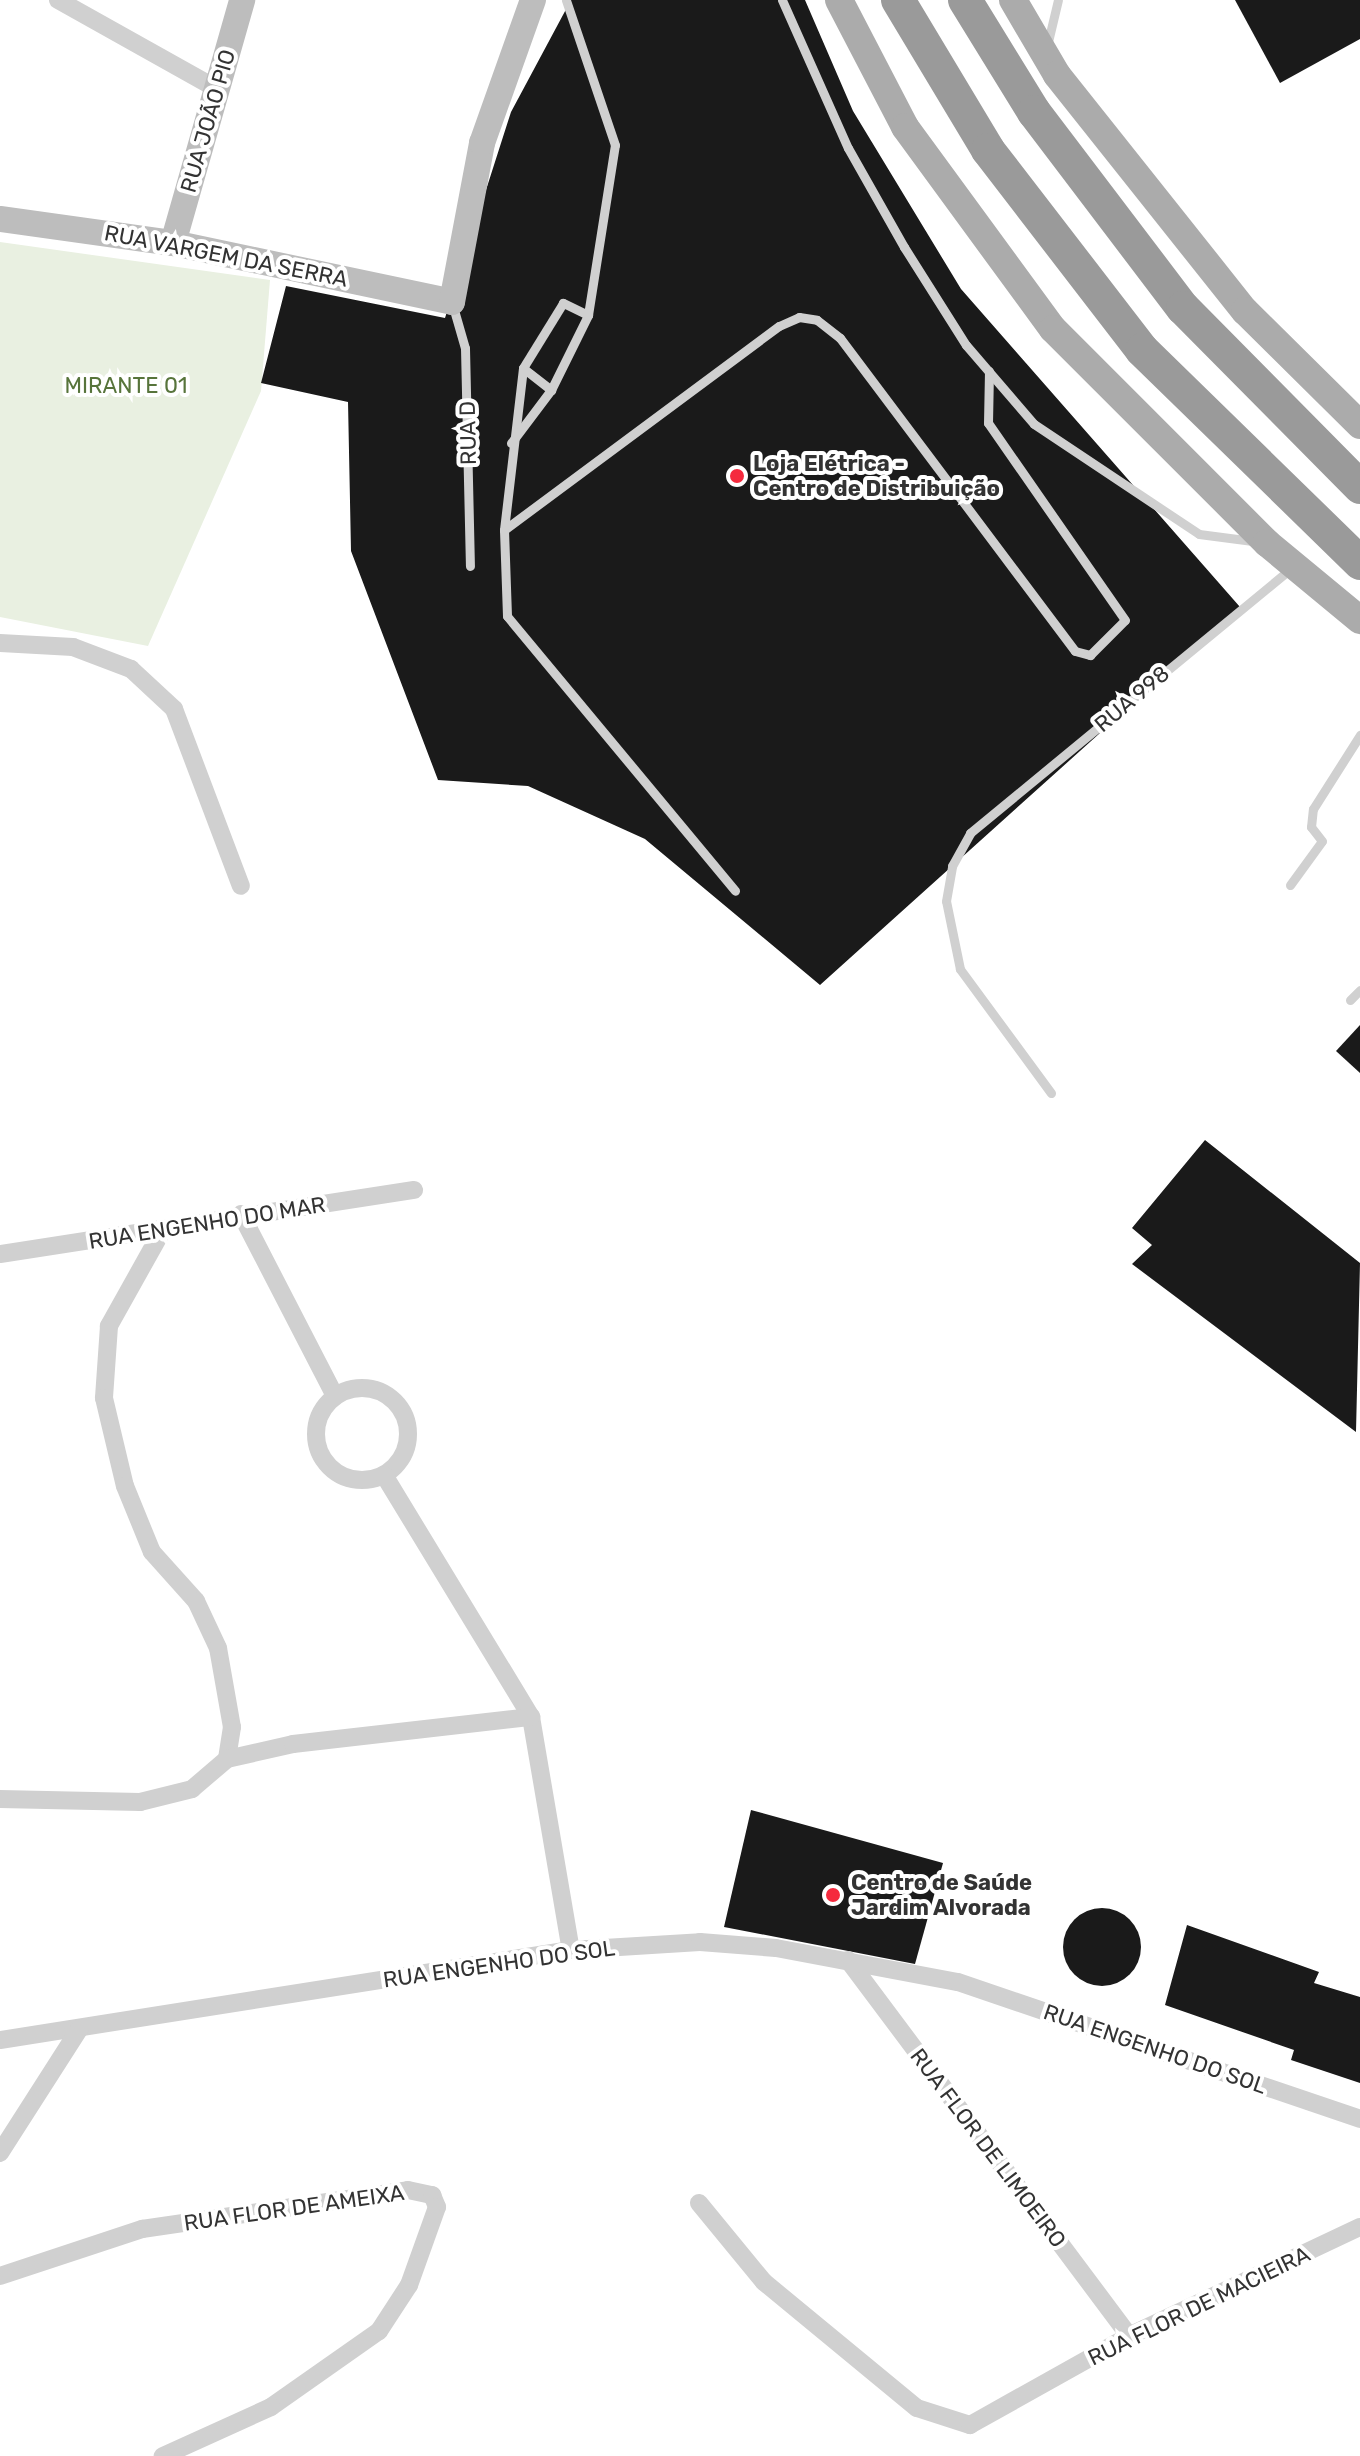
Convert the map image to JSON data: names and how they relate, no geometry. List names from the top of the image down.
{
  "streets": {
    "street": [
      "RUA JOÃO PIO",
      "RUA VARGEM DA SERRA",
      "RUA ENGENHO DO MAR",
      "RUA ENGENHO DO SOL",
      "RUA FLOR DE LIMOEIRO",
      "RUA FLOR DE AMEIXA",
      "RUA FLOR DE MACIEIRA"
    ],
    "lane": ["RUA D", "RUA 998"]
  },
  "crossings": [
    ["RUA JOÃO PIO", "RUA VARGEM DA SERRA"],
    ["RUA VARGEM DA SERRA", "RUA D"],
    ["RUA ENGENHO DO SOL", "RUA FLOR DE LIMOEIRO"],
    ["RUA FLOR DE LIMOEIRO", "RUA FLOR DE MACIEIRA"]
  ],
  "parks": ["MIRANTE 01"],
  "places": ["Loja Elétrica - Centro de Distribuição", "Centro de Saúde Jardim Alvorada"]
}
